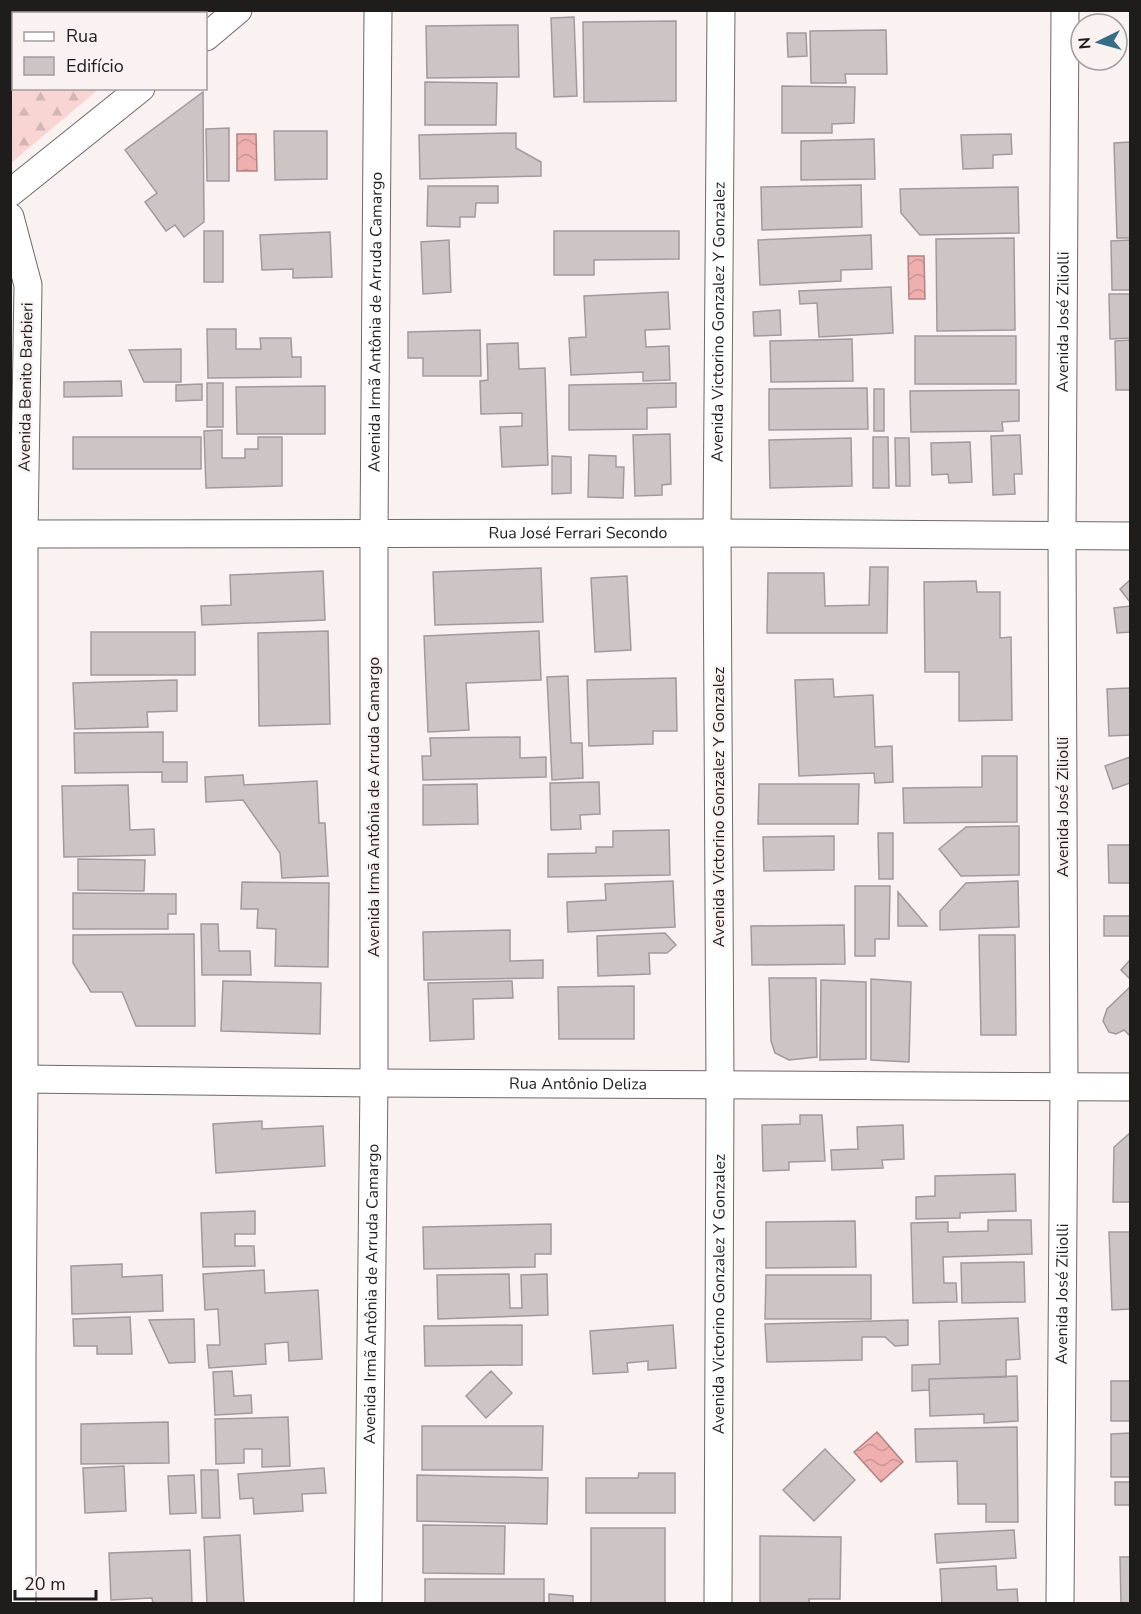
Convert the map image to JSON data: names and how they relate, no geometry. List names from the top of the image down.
{
  "streets": {
    "street": [
      "Avenida Irmã Antônia de Arruda Camargo",
      "Avenida Victorino Gonzalez Y Gonzalez",
      "Avenida José Ziliolli",
      "Avenida Benito Barbieri",
      "Rua José Ferrari Secondo",
      "Rua Antônio Deliza"
    ]
  },
  "crossings": [
    ["Avenida Irmã Antônia de Arruda Camargo", "Rua José Ferrari Secondo"],
    ["Avenida Irmã Antônia de Arruda Camargo", "Rua Antônio Deliza"],
    ["Avenida Victorino Gonzalez Y Gonzalez", "Rua José Ferrari Secondo"],
    ["Avenida Victorino Gonzalez Y Gonzalez", "Rua Antônio Deliza"],
    ["Avenida José Ziliolli", "Rua José Ferrari Secondo"],
    ["Avenida José Ziliolli", "Rua Antônio Deliza"],
    ["Avenida Benito Barbieri", "Rua José Ferrari Secondo"],
    ["Avenida Benito Barbieri", "Rua Antônio Deliza"]
  ],
  "legend": ["Rua", "Edifício"],
  "scale_bar": "20 m",
  "north": "left"
}
